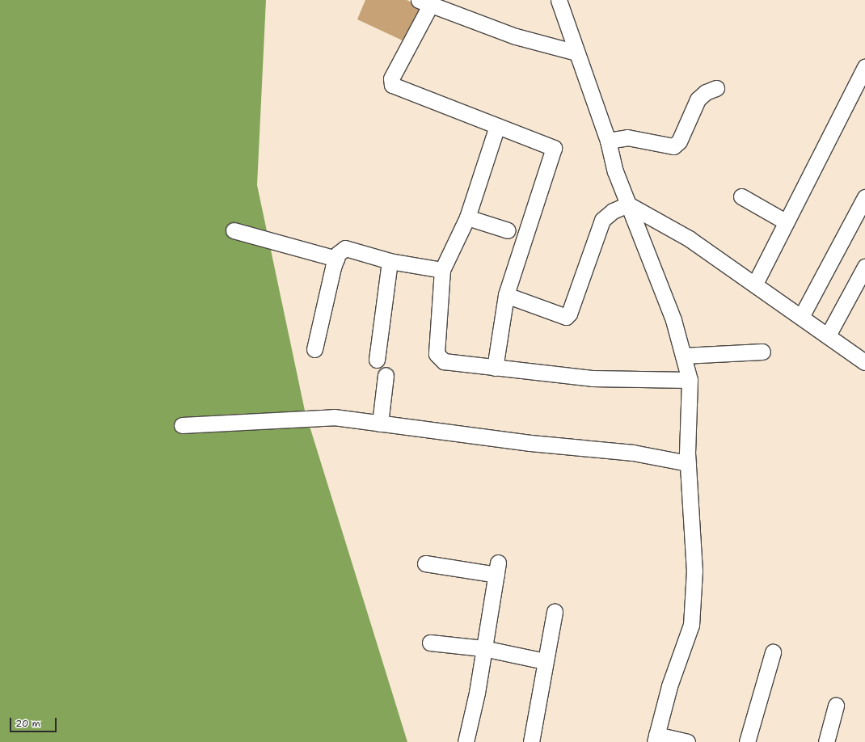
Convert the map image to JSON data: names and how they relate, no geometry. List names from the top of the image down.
{
  "scale_bar": "20 m"
}
